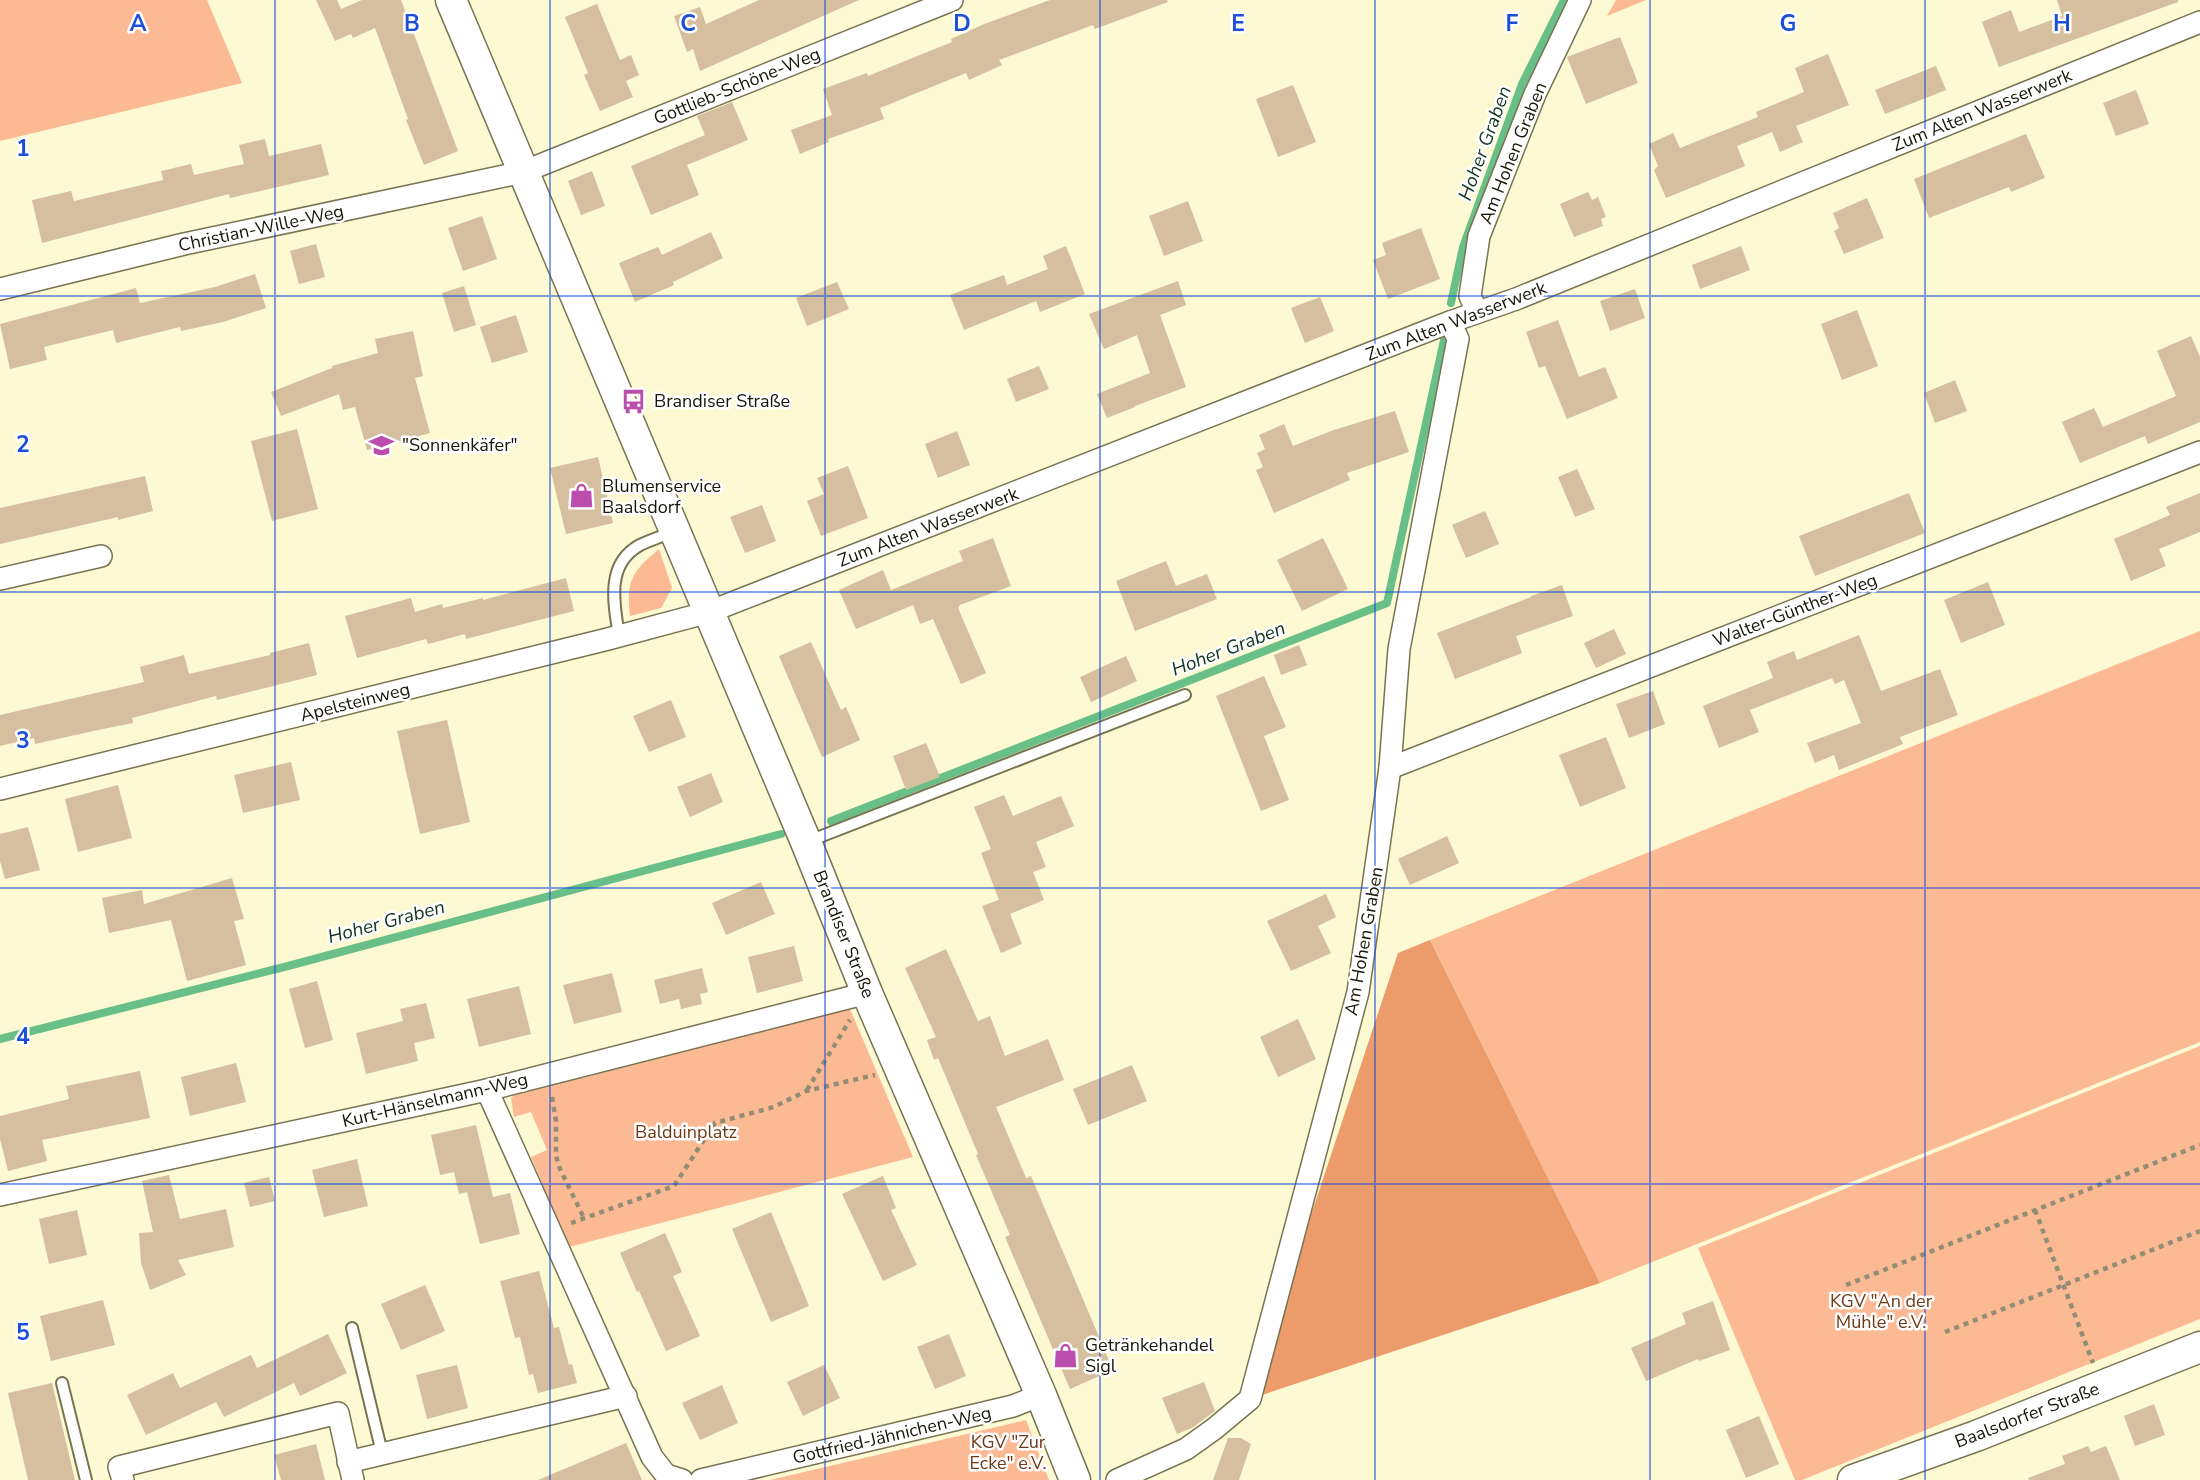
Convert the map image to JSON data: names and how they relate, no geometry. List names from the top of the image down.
{
  "streets": {
    "street": [
      "Gottlieb-Schöne-Weg",
      "Zum Alten Wasserwerk",
      "Am Hohen Graben",
      "Christian-Wille-Weg",
      "Walter-Günther-Weg",
      "Apelsteinweg",
      "Brandiser Straße",
      "Kurt-Hänselmann-Weg",
      "Baalsdorfer Straße",
      "Gottfried-Jähnichen-Weg"
    ]
  },
  "crossings": [
    ["Gottlieb-Schöne-Weg", "Christian-Wille-Weg"],
    ["Gottlieb-Schöne-Weg", "Brandiser Straße"],
    ["Zum Alten Wasserwerk", "Am Hohen Graben"],
    ["Zum Alten Wasserwerk", "Apelsteinweg"],
    ["Zum Alten Wasserwerk", "Brandiser Straße"],
    ["Am Hohen Graben", "Walter-Günther-Weg"],
    ["Christian-Wille-Weg", "Brandiser Straße"],
    ["Apelsteinweg", "Brandiser Straße"],
    ["Brandiser Straße", "Kurt-Hänselmann-Weg"],
    ["Brandiser Straße", "Gottfried-Jähnichen-Weg"]
  ],
  "water": ["Hoher Graben"],
  "parks": ["Balduinplatz", "KGV \"An der Mühle\" e.V.", "KGV \"Zur Ecke\" e.V."],
  "places": {
    "bus stop": ["Brandiser Straße"],
    "school or university": ["\"Sonnenkäfer\""],
    "shop": ["Blumenservice Baalsdorf", "Getränkehandel Sigl"]
  },
  "grid": {
    "columns": [
      "A",
      "B",
      "C",
      "D",
      "E",
      "F",
      "G",
      "H"
    ],
    "rows": [
      "1",
      "2",
      "3",
      "4",
      "5"
    ]
  }
}
